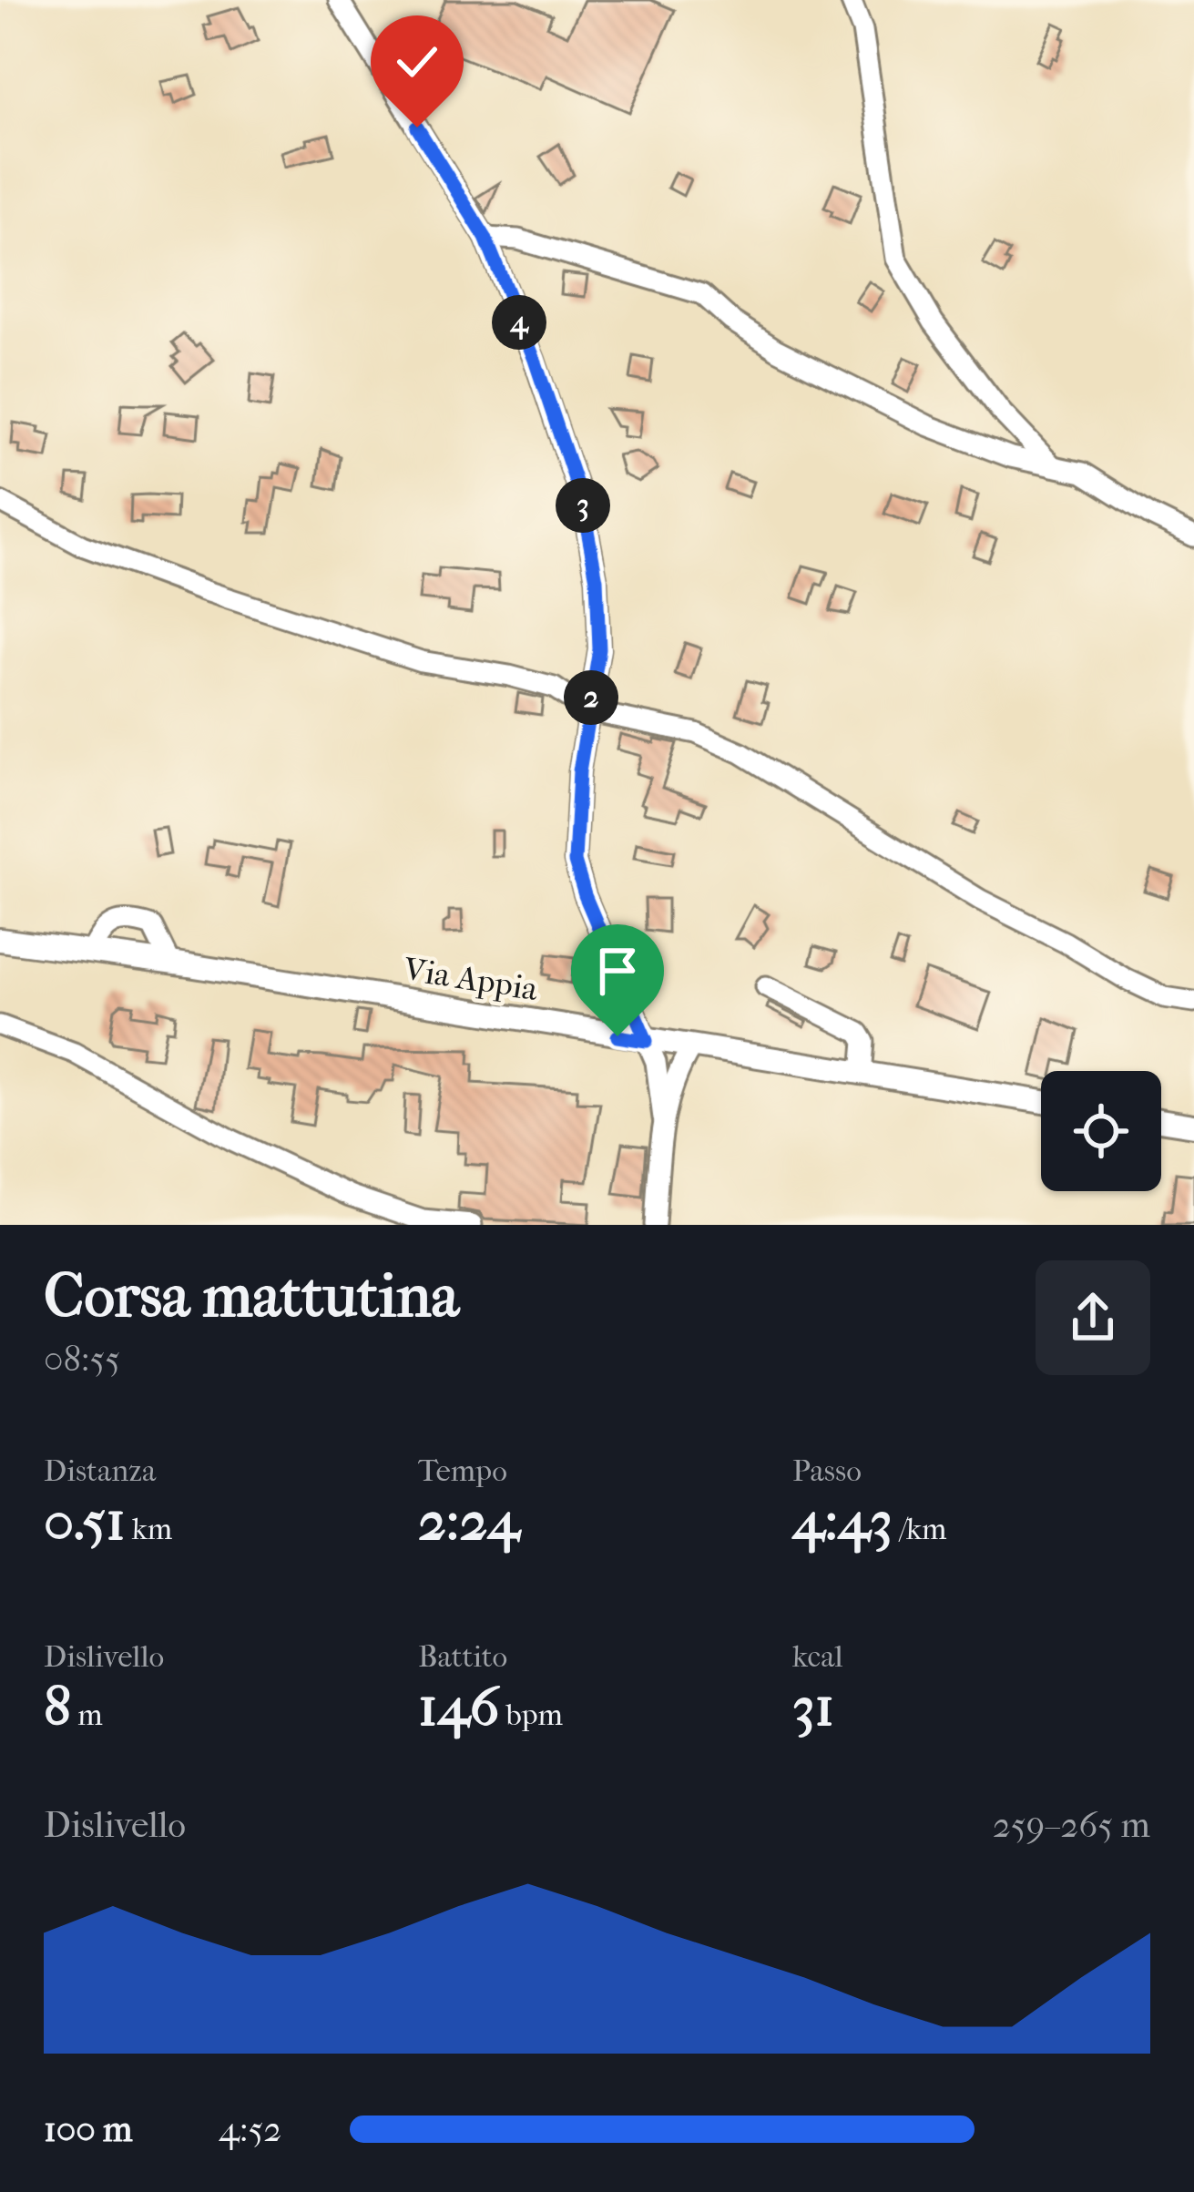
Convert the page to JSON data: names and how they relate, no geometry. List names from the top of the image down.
{
  "streets": {
    "main road": ["Via Appia"]
  },
  "page": {
    "pins": ["4", "3", "2"],
    "heading": ["Corsa mattutina", "08:55"],
    "stats": [
      ["Distanza", "0.51 km"],
      ["Tempo", "2:24"],
      ["Passo", "4:43 /km"],
      ["Dislivello", "8 m"],
      ["Battito", "146 bpm"],
      ["kcal", "31"]
    ],
    "chart": ["Dislivello", "259–265 m"],
    "list": [
      {
        "name": "100 m",
        "note": "4:52"
      }
    ]
  }
}
